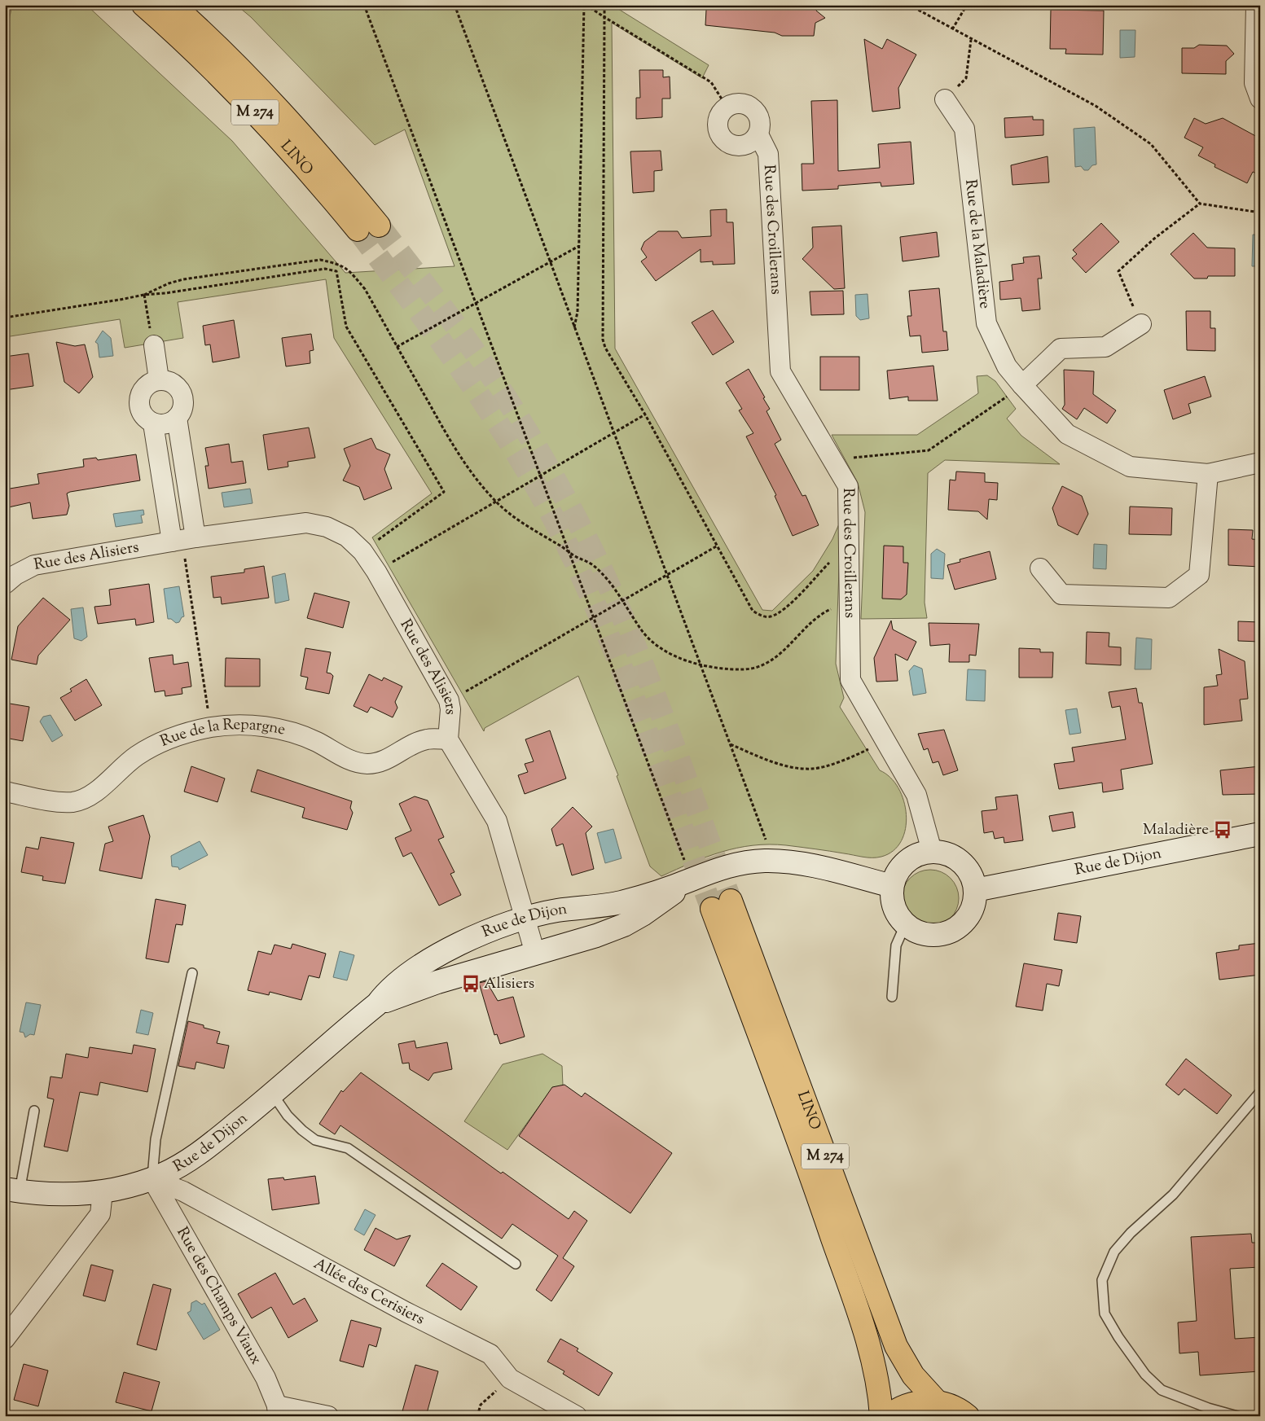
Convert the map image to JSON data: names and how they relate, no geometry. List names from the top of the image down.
{
  "streets": {
    "highway": ["M 274", "LINO"],
    "street": [
      "Rue des Croillerans",
      "Rue de la Maladière",
      "Rue des Alisiers",
      "Rue de la Repargne",
      "Rue de Dijon",
      "Allée des Cerisiers",
      "Rue des Champs Viaux"
    ]
  },
  "crossings": [
    ["Rue des Croillerans", "Rue de Dijon"],
    ["Rue des Alisiers", "Rue de la Repargne"],
    ["Rue des Alisiers", "Rue de Dijon"],
    ["Rue de Dijon", "Allée des Cerisiers"],
    ["Rue de Dijon", "Rue des Champs Viaux"],
    ["Allée des Cerisiers", "Rue des Champs Viaux"]
  ],
  "places": {
    "bus stop": ["Maladière", "Alisiers"]
  }
}
